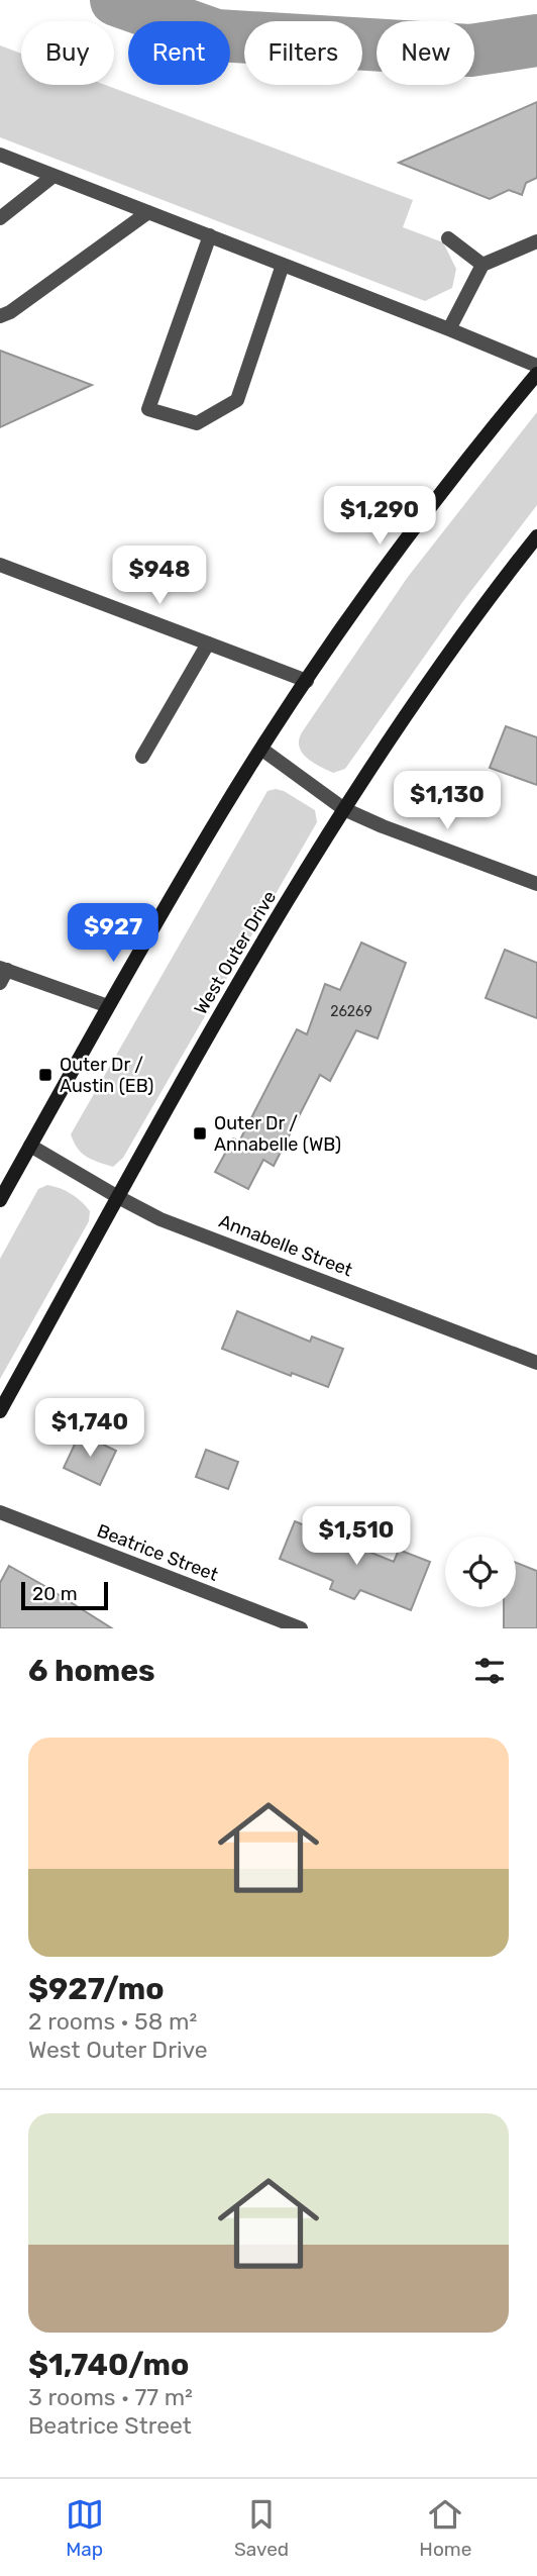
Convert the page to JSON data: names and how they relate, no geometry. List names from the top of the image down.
{
  "streets": {
    "main road": ["West Outer Drive"],
    "street": ["Annabelle Street", "Beatrice Street"]
  },
  "crossings": [
    ["West Outer Drive", "Annabelle Street"]
  ],
  "places": {
    "transit": ["Outer Dr / Austin (EB)", "Outer Dr / Annabelle (WB)"]
  },
  "house_numbers": ["26269"],
  "scale_bar": "20 m",
  "page": {
    "chip": [
      "Buy",
      "Rent",
      "Filters",
      "New"
    ],
    "price": [
      "$1,290",
      "$948",
      "$1,130",
      "$927",
      "$1,740",
      "$1,510"
    ],
    "scale": "20 m",
    "heading": "6 homes",
    "list": [
      {
        "name": "$927/mo",
        "note": "2 rooms · 58 m² · West Outer Drive"
      },
      {
        "name": "$1,740/mo",
        "note": "3 rooms · 77 m² · Beatrice Street"
      }
    ],
    "tabs": ["Map", "Saved", "Home"]
  }
}
